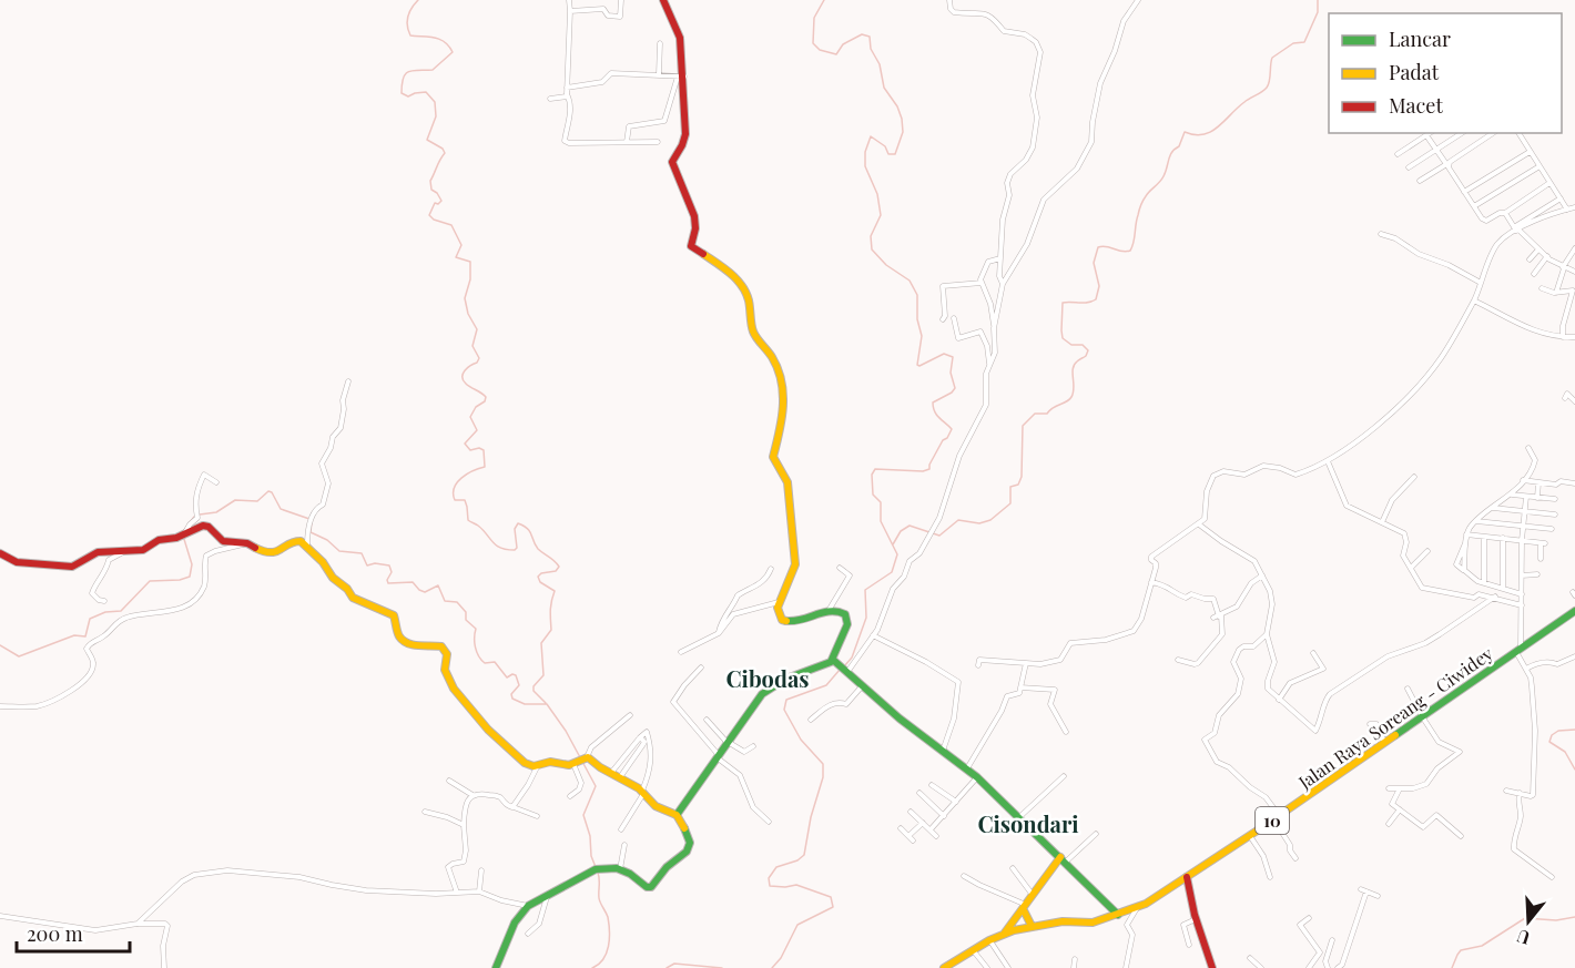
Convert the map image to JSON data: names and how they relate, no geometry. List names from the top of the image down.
{
  "streets": {
    "main road": ["Jalan Raya Soreang - Ciwidey", "10"]
  },
  "districts": ["Cibodas", "Cisondari"],
  "legend": ["Lancar", "Padat", "Macet"],
  "scale_bar": "200 m",
  "north": "bottom"
}
